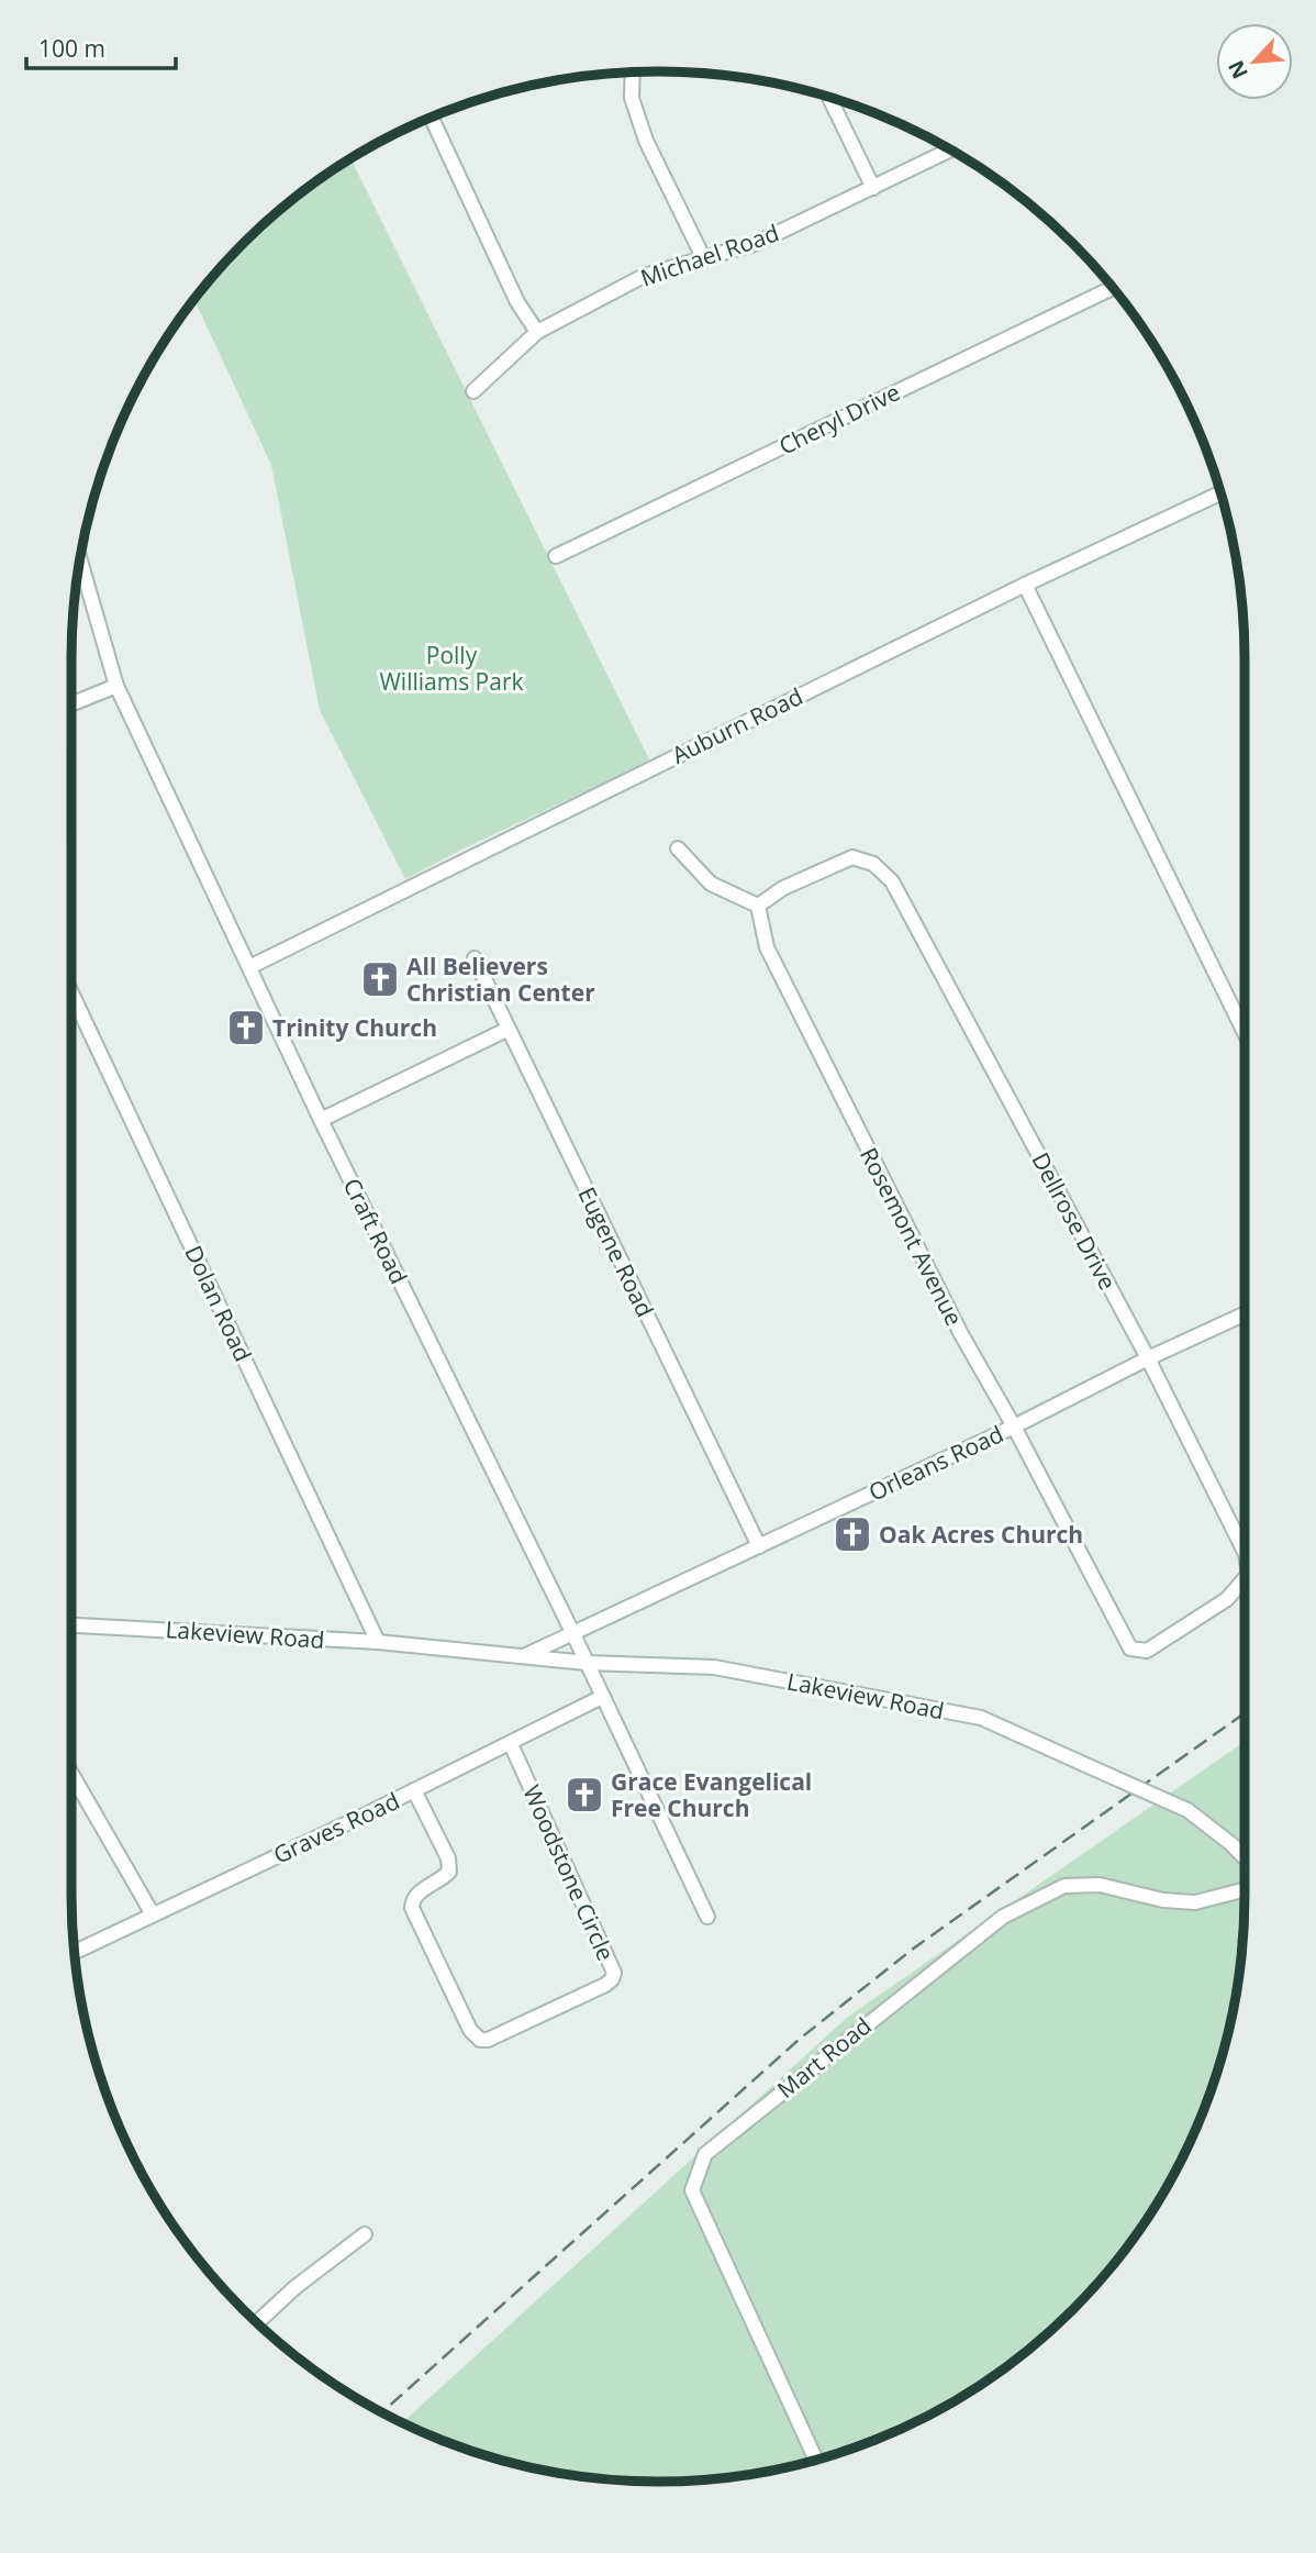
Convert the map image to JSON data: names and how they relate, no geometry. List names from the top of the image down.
{
  "streets": {
    "street": [
      "Michael Road",
      "Cheryl Drive",
      "Auburn Road",
      "Dellrose Drive",
      "Craft Road",
      "Rosemont Avenue",
      "Eugene Road",
      "Dolan Road",
      "Orleans Road",
      "Lakeview Road",
      "Graves Road",
      "Woodstone Circle",
      "Mart Road"
    ]
  },
  "crossings": [
    ["Auburn Road", "Craft Road"],
    ["Dellrose Drive", "Rosemont Avenue"],
    ["Dellrose Drive", "Orleans Road"],
    ["Craft Road", "Orleans Road"],
    ["Craft Road", "Lakeview Road"],
    ["Craft Road", "Graves Road"],
    ["Rosemont Avenue", "Orleans Road"],
    ["Eugene Road", "Orleans Road"],
    ["Dolan Road", "Lakeview Road"],
    ["Graves Road", "Woodstone Circle"]
  ],
  "parks": ["Polly Williams Park"],
  "places": {
    "church": [
      "All Believers Christian Center",
      "Trinity Church",
      "Oak Acres Church",
      "Grace Evangelical Free Church"
    ]
  },
  "scale_bar": "100 m",
  "north": "bottom left"
}
